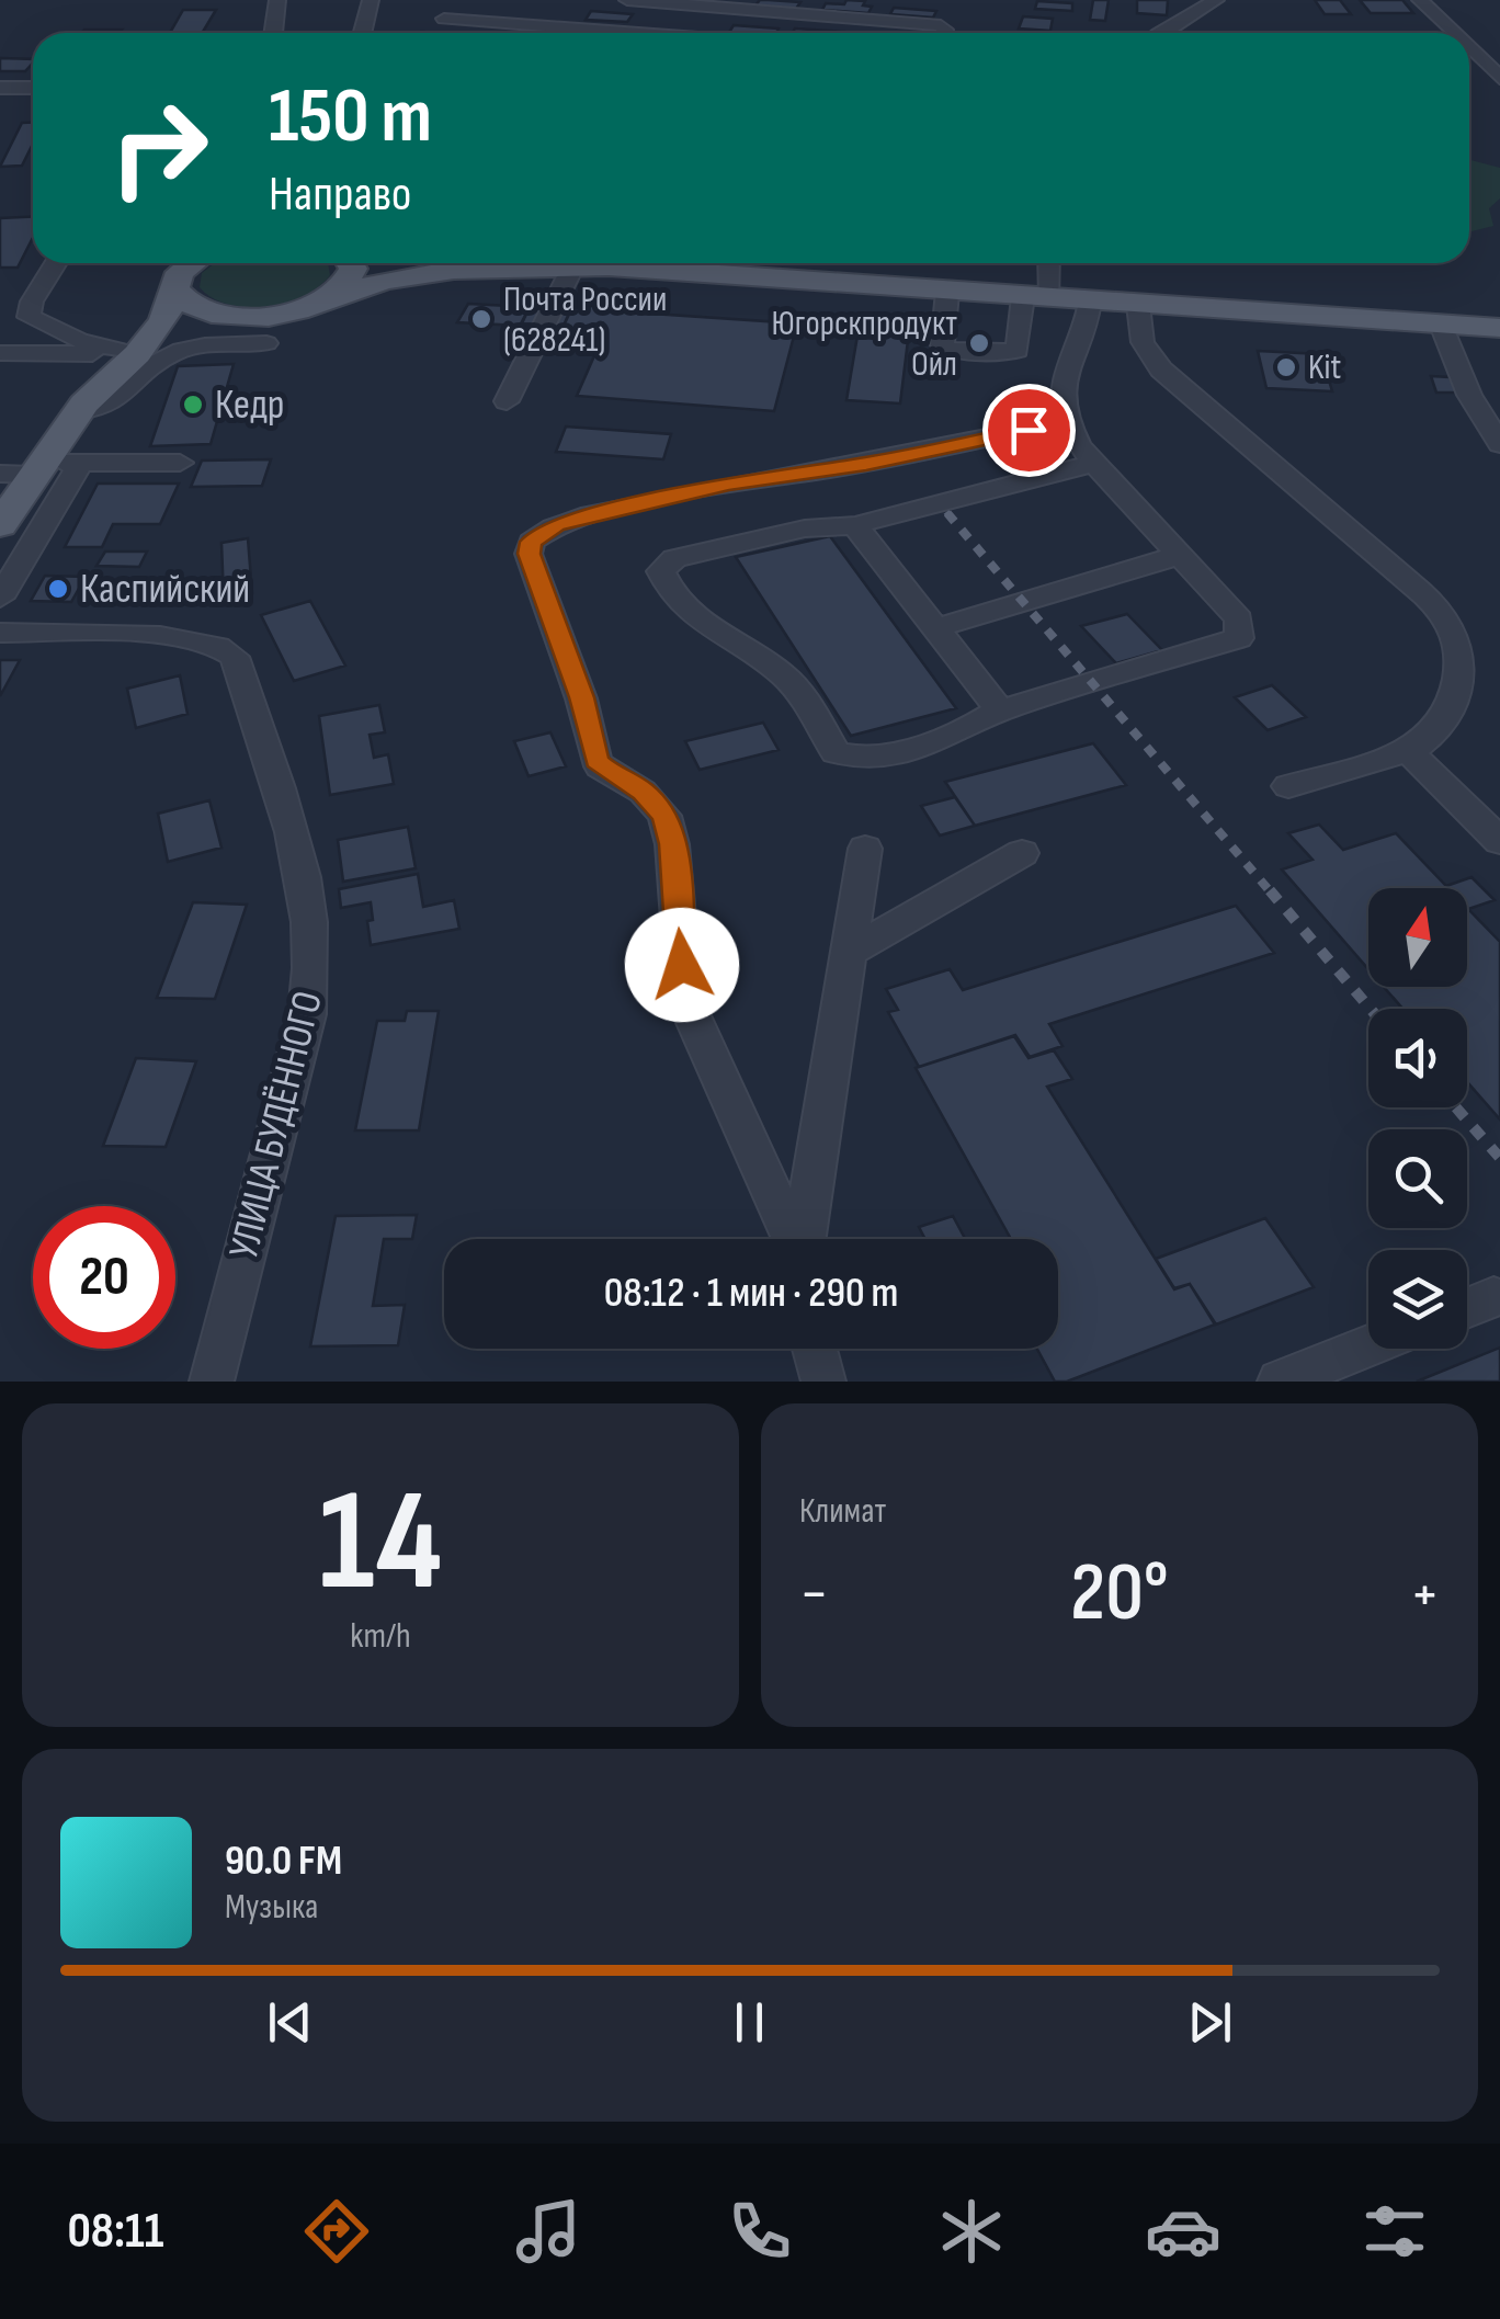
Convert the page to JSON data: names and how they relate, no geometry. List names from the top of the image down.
{
  "streets": {
    "street": ["УЛИЦА БУДЁННОГО"]
  },
  "places": [
    "Почта России (628241)",
    "Югорскпродукт Ойл",
    "Kit",
    "Кедр",
    "Каспийский"
  ],
  "north": "top",
  "page": {
    "turn": ["150 m", "Направо"],
    "limit": "20",
    "trip": "08:12 · 1 мин · 290 m",
    "tile": [
      ["14", "km/h"],
      "Климат"
    ],
    "heat": ["−", "20°", "+"],
    "song": ["90.0 FM", "Музыка"],
    "tabs": "08:11"
  }
}
